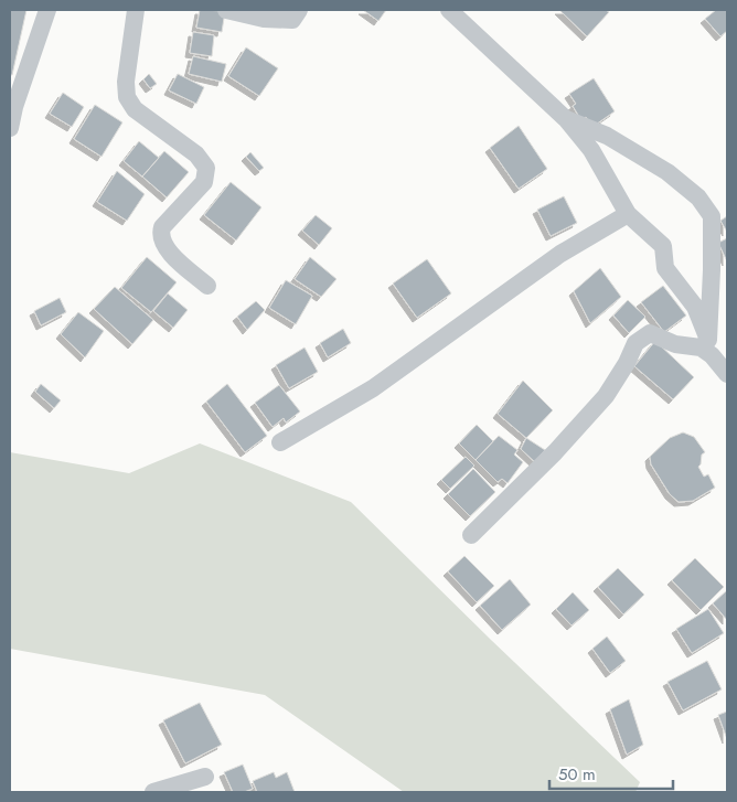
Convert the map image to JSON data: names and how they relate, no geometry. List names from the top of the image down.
{
  "scale_bar": "50 m"
}
